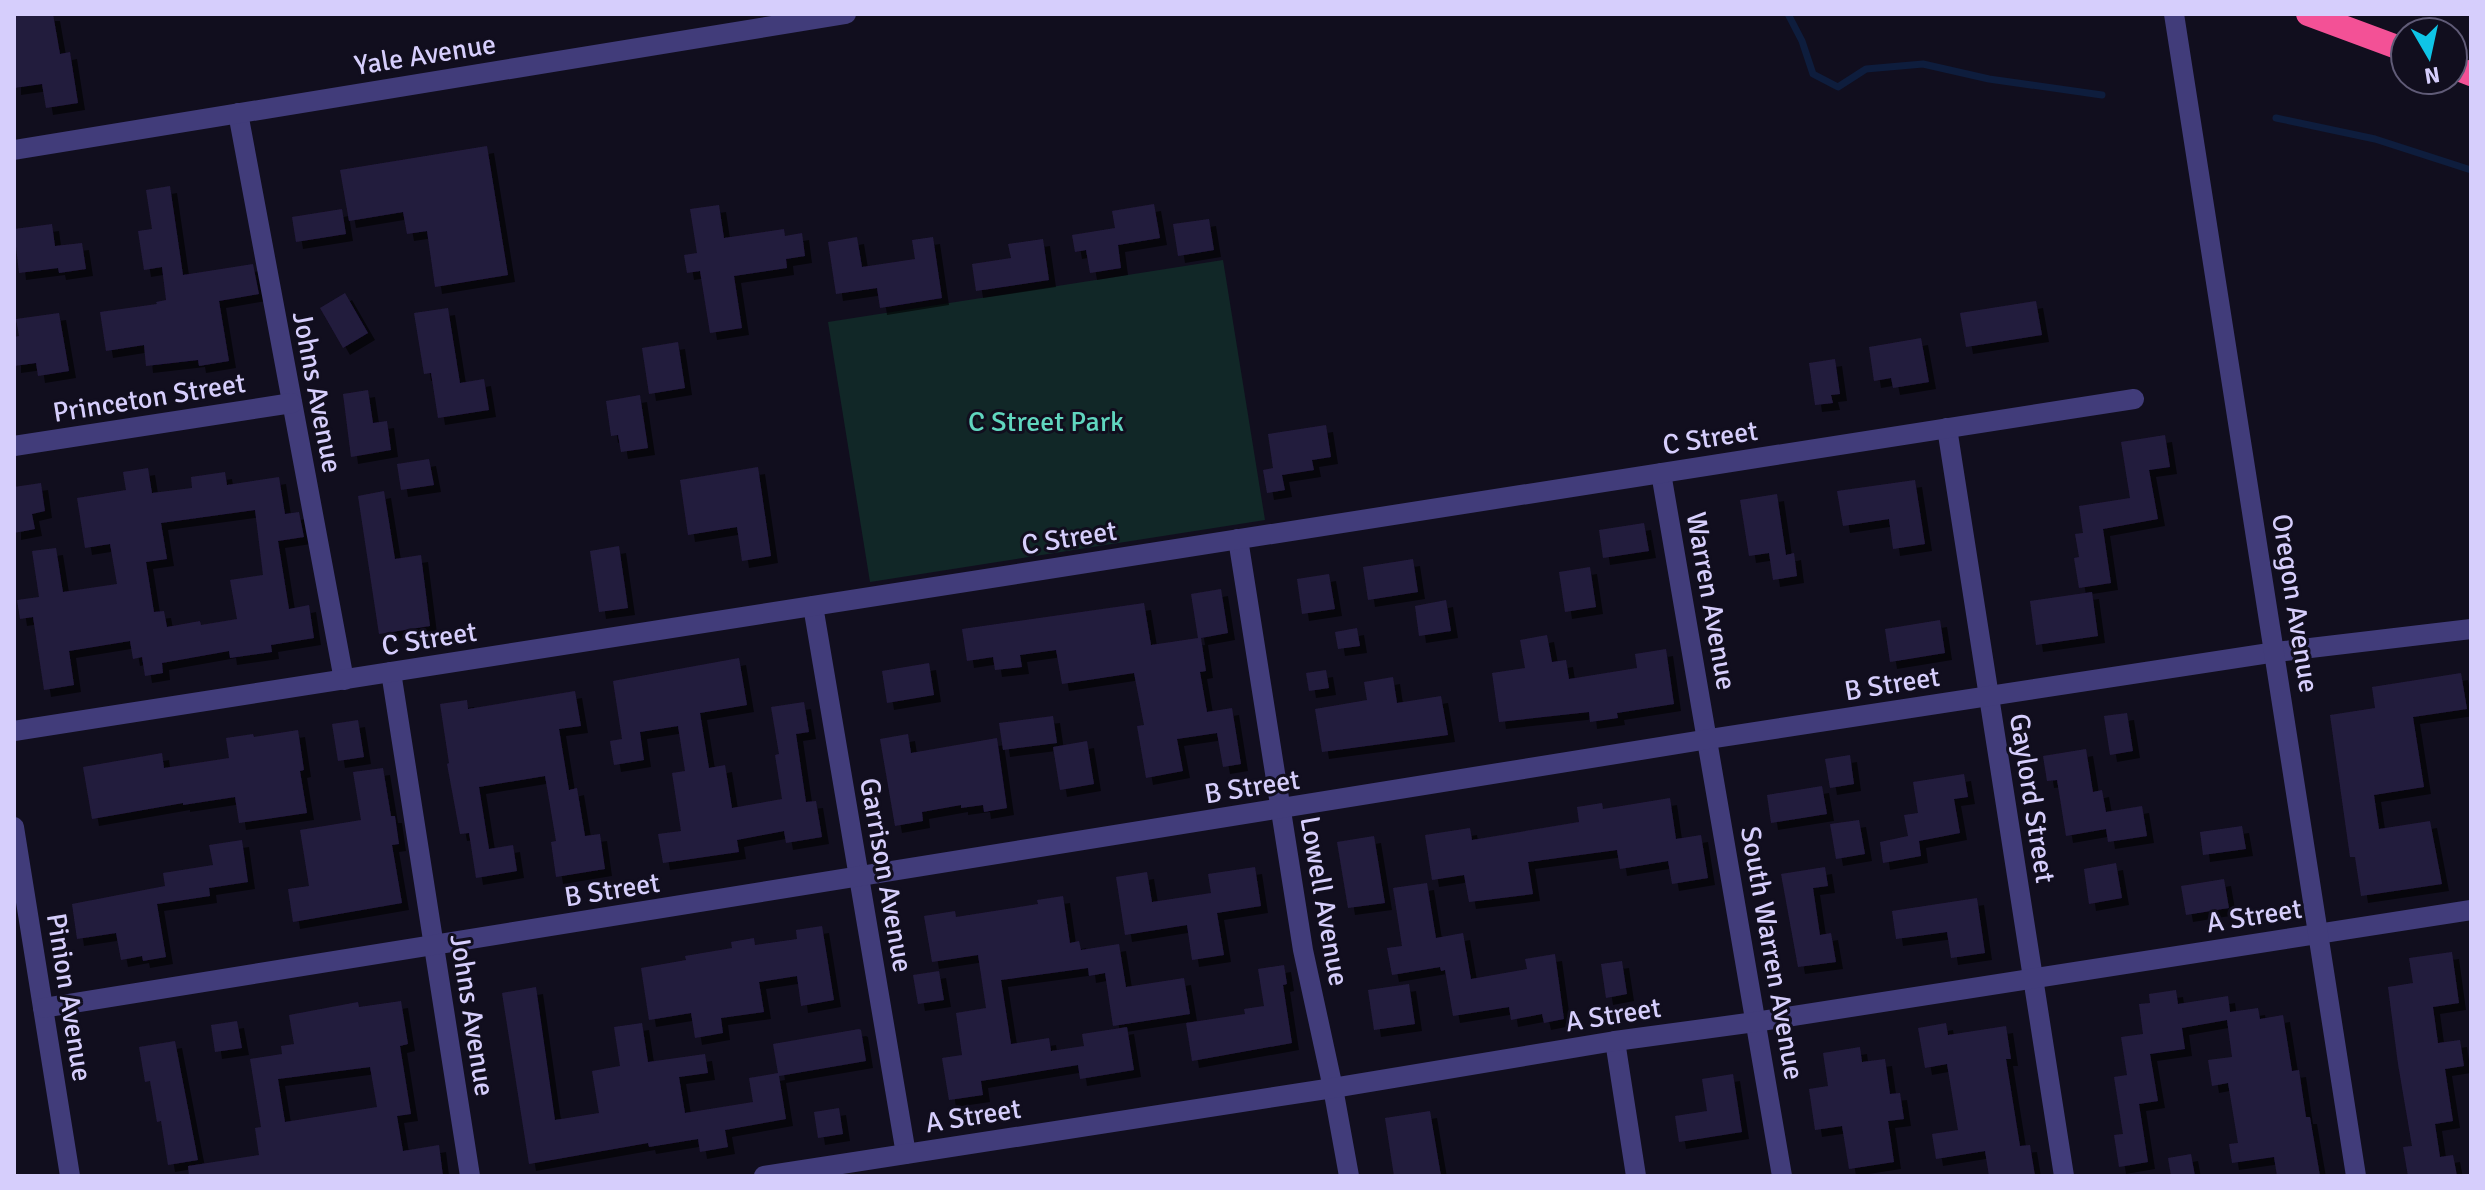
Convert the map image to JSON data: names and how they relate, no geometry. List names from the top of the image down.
{
  "streets": {
    "street": [
      "Yale Avenue",
      "Johns Avenue",
      "Princeton Street",
      "C Street",
      "Warren Avenue",
      "Oregon Avenue",
      "B Street",
      "Gaylord Street",
      "Garrison Avenue",
      "Lowell Avenue",
      "A Street",
      "South Warren Avenue",
      "Pinion Avenue"
    ]
  },
  "crossings": [
    ["Yale Avenue", "Johns Avenue"],
    ["Johns Avenue", "Princeton Street"],
    ["Johns Avenue", "C Street"],
    ["Johns Avenue", "B Street"],
    ["C Street", "Warren Avenue"],
    ["C Street", "Gaylord Street"],
    ["C Street", "Garrison Avenue"],
    ["C Street", "Lowell Avenue"],
    ["Warren Avenue", "B Street"],
    ["Warren Avenue", "South Warren Avenue"],
    ["Oregon Avenue", "B Street"],
    ["Oregon Avenue", "A Street"],
    ["B Street", "Gaylord Street"],
    ["B Street", "Garrison Avenue"],
    ["B Street", "Lowell Avenue"],
    ["B Street", "South Warren Avenue"],
    ["B Street", "Pinion Avenue"],
    ["Gaylord Street", "A Street"],
    ["Garrison Avenue", "A Street"],
    ["Lowell Avenue", "A Street"],
    ["A Street", "South Warren Avenue"]
  ],
  "parks": ["C Street Park"],
  "north": "bottom"
}
